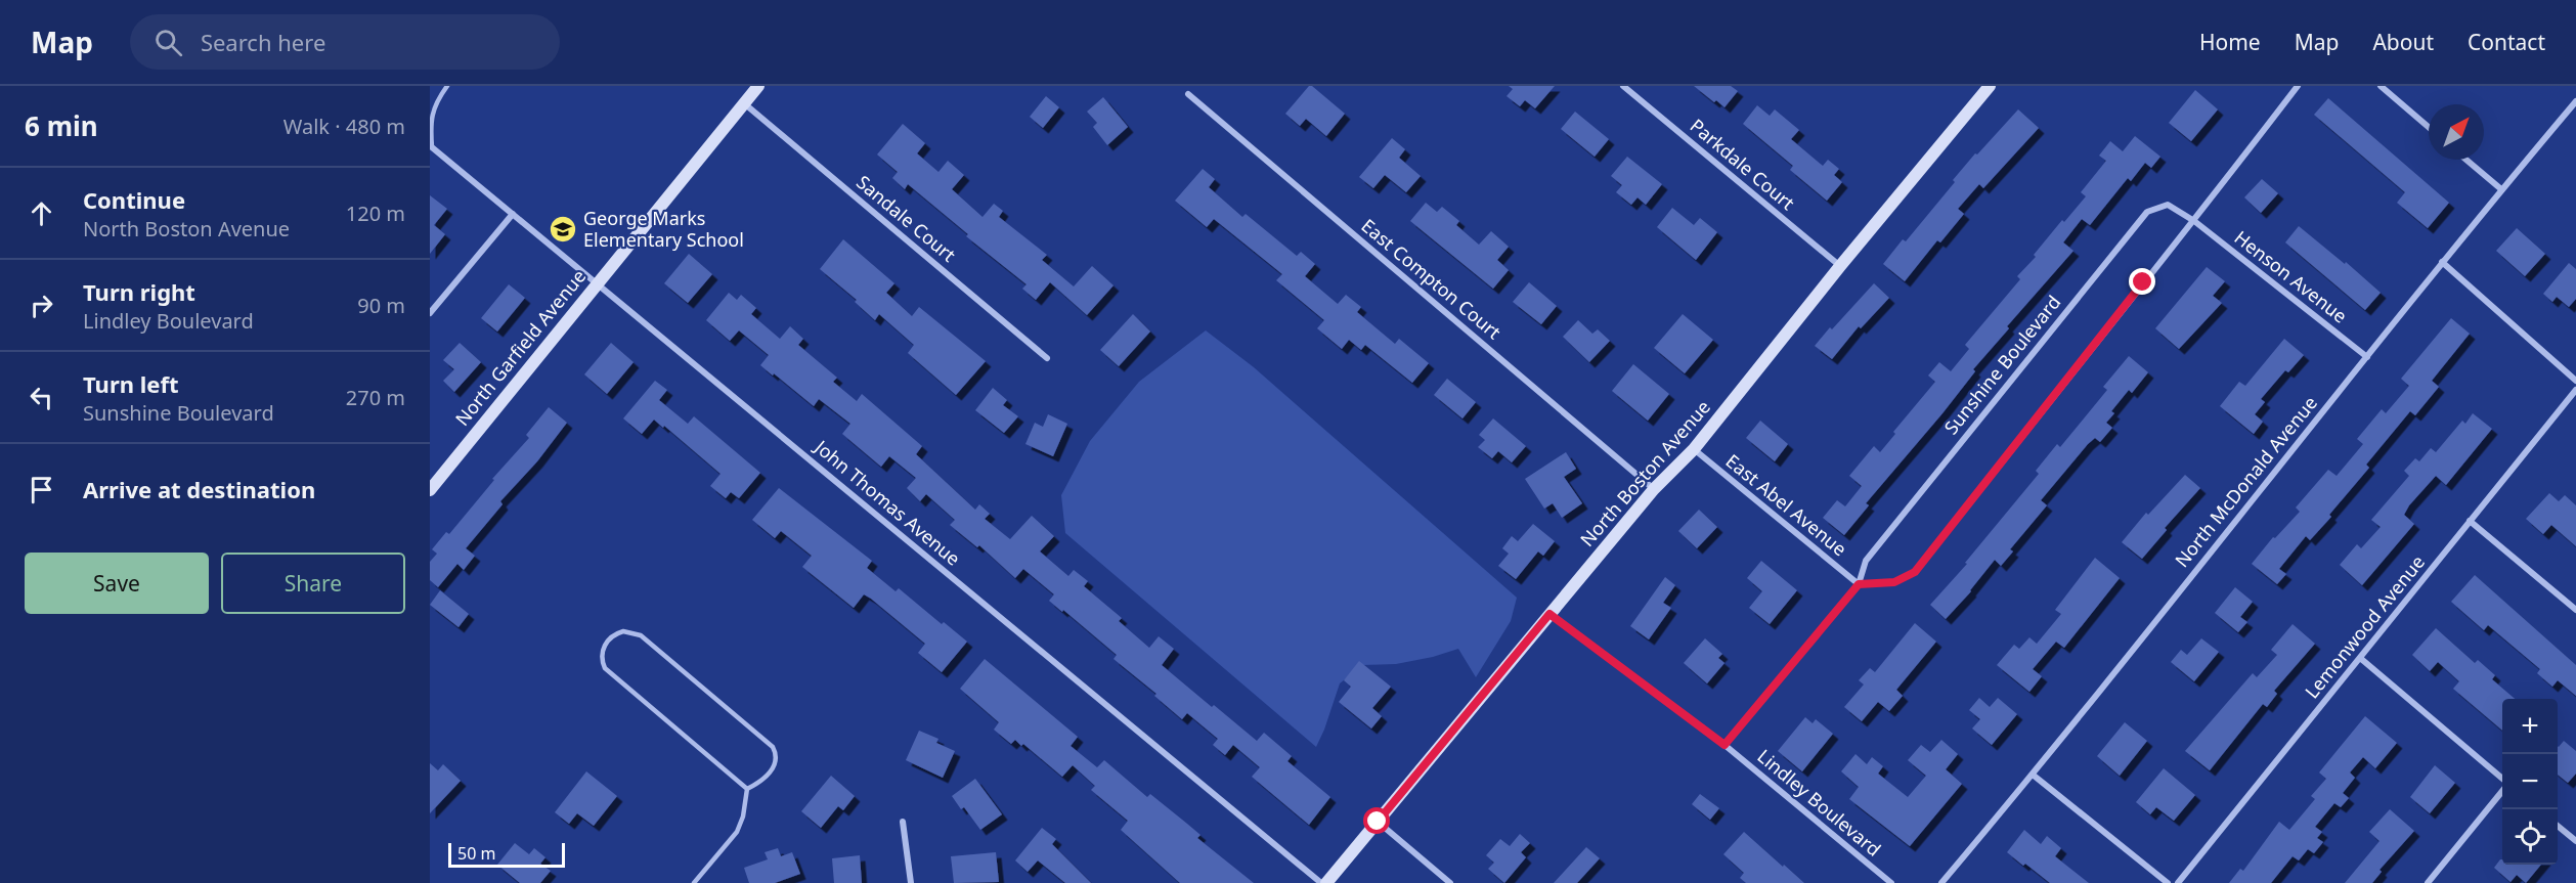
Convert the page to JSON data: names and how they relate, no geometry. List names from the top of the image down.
{
  "streets": {
    "street": [
      "Parkdale Court",
      "Sandale Court",
      "Henson Avenue",
      "East Compton Court",
      "North Garfield Avenue",
      "Sunshine Boulevard",
      "North Boston Avenue",
      "North McDonald Avenue",
      "John Thomas Avenue",
      "East Abel Avenue",
      "Lemonwood Avenue",
      "Lindley Boulevard"
    ]
  },
  "crossings": [
    ["Parkdale Court", "North Boston Avenue"],
    ["Sandale Court", "North Garfield Avenue"],
    ["Henson Avenue", "Sunshine Boulevard"],
    ["Henson Avenue", "North McDonald Avenue"],
    ["East Compton Court", "North Boston Avenue"],
    ["North Garfield Avenue", "John Thomas Avenue"],
    ["Sunshine Boulevard", "East Abel Avenue"],
    ["Sunshine Boulevard", "Lindley Boulevard"],
    ["North Boston Avenue", "John Thomas Avenue"],
    ["North Boston Avenue", "East Abel Avenue"],
    ["North Boston Avenue", "Lindley Boulevard"]
  ],
  "places": {
    "school or university": ["George Marks Elementary School"]
  },
  "scale_bar": "50 m",
  "north": "top right",
  "page": {
    "header": "Map",
    "search": "Search here",
    "nav": [
      "Home",
      "Map",
      "About",
      "Contact"
    ],
    "heading": ["6 min", "Walk · 480 m"],
    "list": [
      ["Continue", "North Boston Avenue", "120 m"],
      ["Turn right", "Lindley Boulevard", "90 m"],
      ["Turn left", "Sunshine Boulevard", "270 m"],
      "Arrive at destination"
    ],
    "buttons": ["Save", "Share"],
    "map_buttons": ["+", "−"],
    "scale": "50 m"
  }
}
